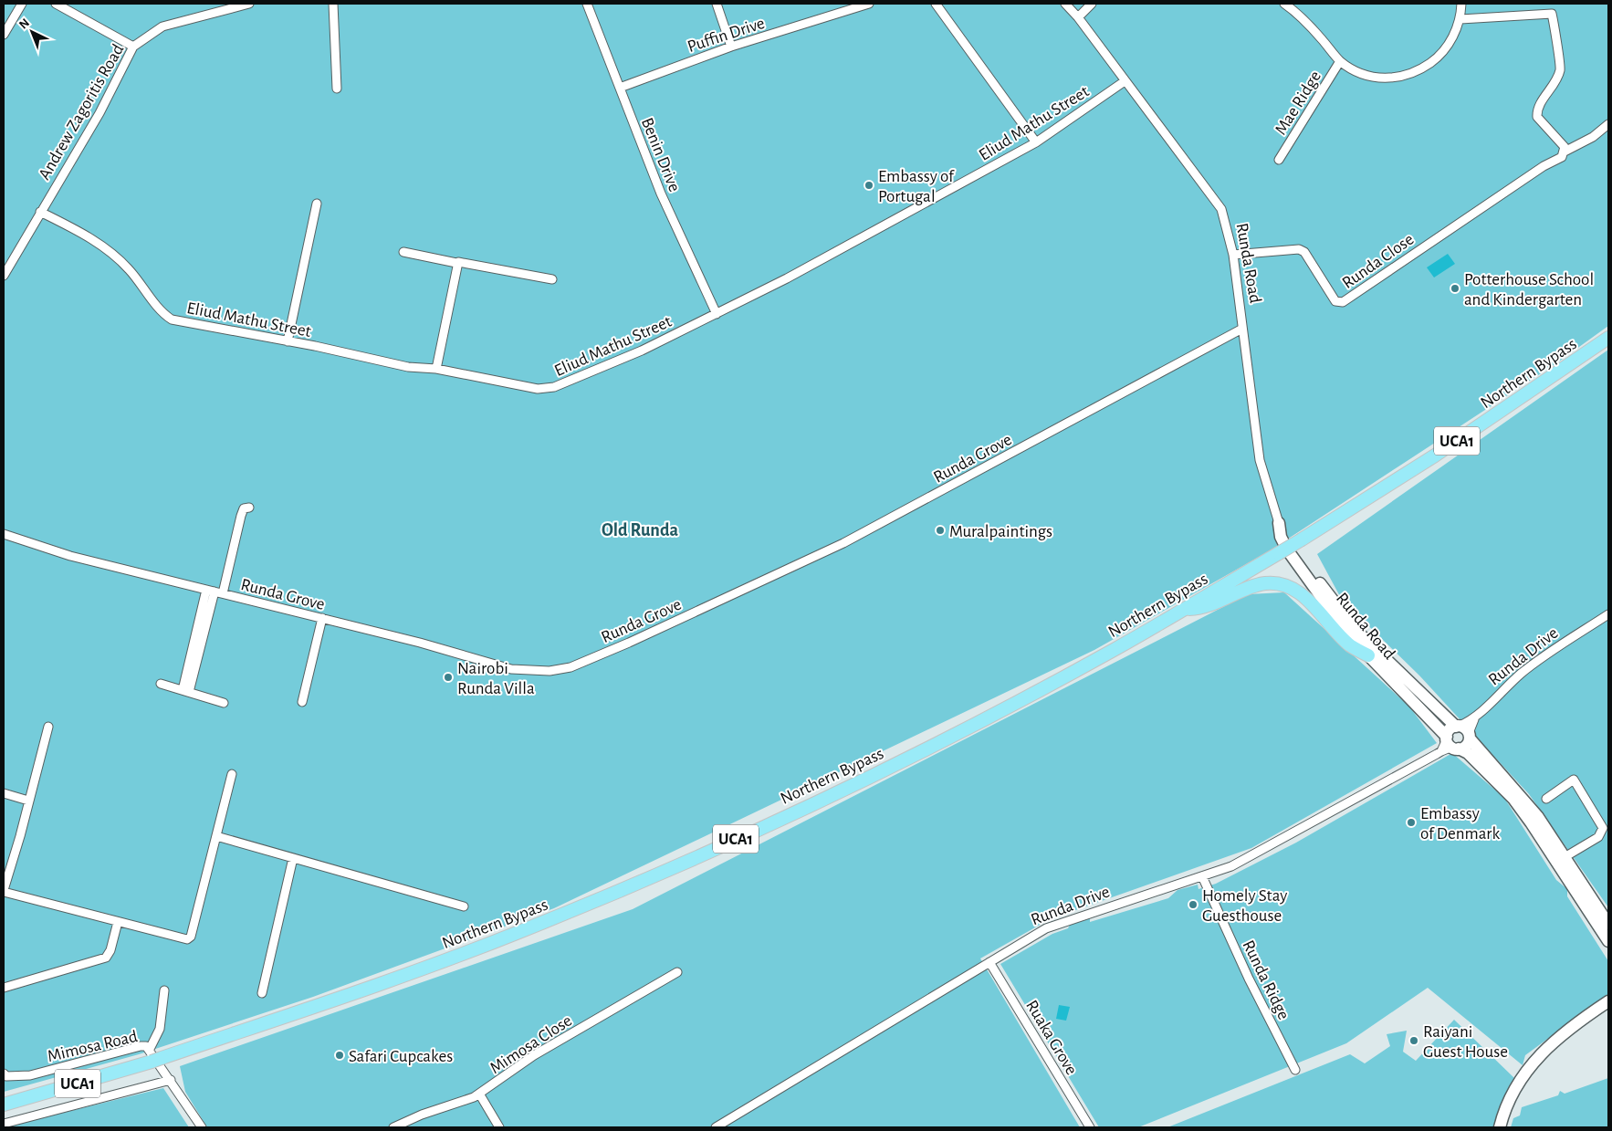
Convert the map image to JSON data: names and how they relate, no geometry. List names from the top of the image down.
{
  "streets": {
    "main road": ["Northern Bypass", "UCA1"],
    "street": [
      "Puffin Drive",
      "Mae Ridge",
      "Andrew Zagoritis Road",
      "Eliud Mathu Street",
      "Benin Drive",
      "Runda Close",
      "Runda Road",
      "Runda Grove",
      "Runda Drive",
      "Runda Ridge",
      "Ruaka Grove",
      "Mimosa Close",
      "Mimosa Road"
    ]
  },
  "crossings": [
    ["Puffin Drive", "Benin Drive"],
    ["Andrew Zagoritis Road", "Eliud Mathu Street"],
    ["Eliud Mathu Street", "Benin Drive"],
    ["Eliud Mathu Street", "Runda Road"],
    ["Runda Close", "Runda Road"],
    ["Runda Road", "Runda Grove"],
    ["Runda Road", "Runda Drive"],
    ["Northern Bypass", "Mimosa Road"],
    ["Runda Drive", "Runda Ridge"],
    ["Runda Drive", "Ruaka Grove"]
  ],
  "districts": ["Old Runda"],
  "places": [
    "Embassy of Portugal",
    "Potterhouse School and Kindergarten",
    "Muralpaintings",
    "Nairobi Runda Villa",
    "Embassy of Denmark",
    "Homely Stay Guesthouse",
    "Raiyani Guest House",
    "Safari Cupcakes"
  ],
  "north": "top left"
}
